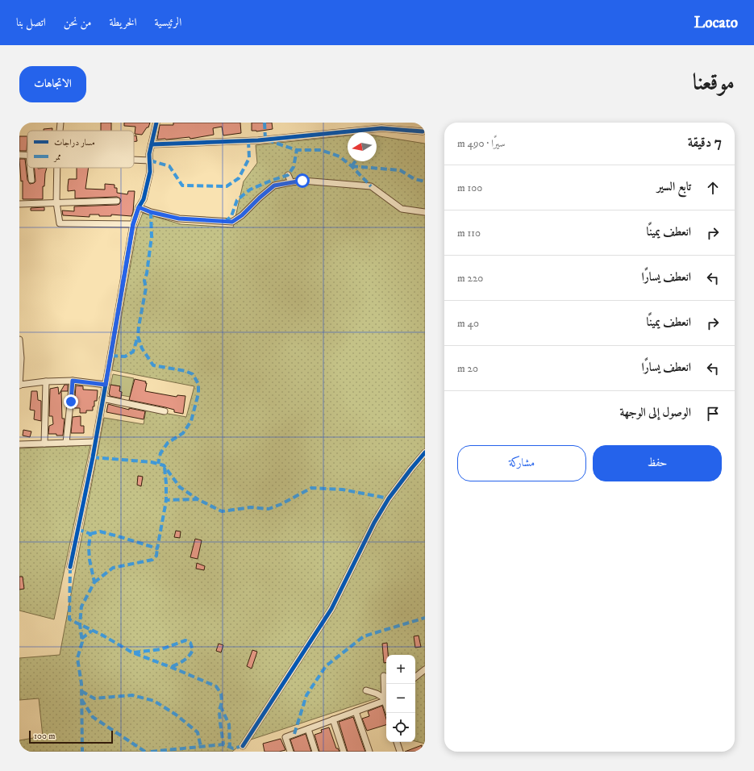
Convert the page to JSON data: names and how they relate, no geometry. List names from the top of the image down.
{
  "legend": ["مسار دراجات", "ممر"],
  "scale_bar": "100 m",
  "north": "left",
  "page": {
    "header": "Locato",
    "nav": [
      "الرئيسية",
      "الخريطة",
      "من نحن",
      "اتصل بنا"
    ],
    "title": "موقعنا",
    "buttons": [
      "الاتجاهات",
      ["حفظ", "مشاركة"]
    ],
    "heading": ["7 دقيقة", "سيرًا · 490 m"],
    "list": [
      ["تابع السير", "100 m"],
      ["انعطف يمينًا", "110 m"],
      ["انعطف يسارًا", "220 m"],
      ["انعطف يمينًا", "40 m"],
      ["انعطف يسارًا", "20 m"],
      "الوصول إلى الوجهة"
    ],
    "map_buttons": ["+", "−"],
    "scale": "100 m"
  }
}
